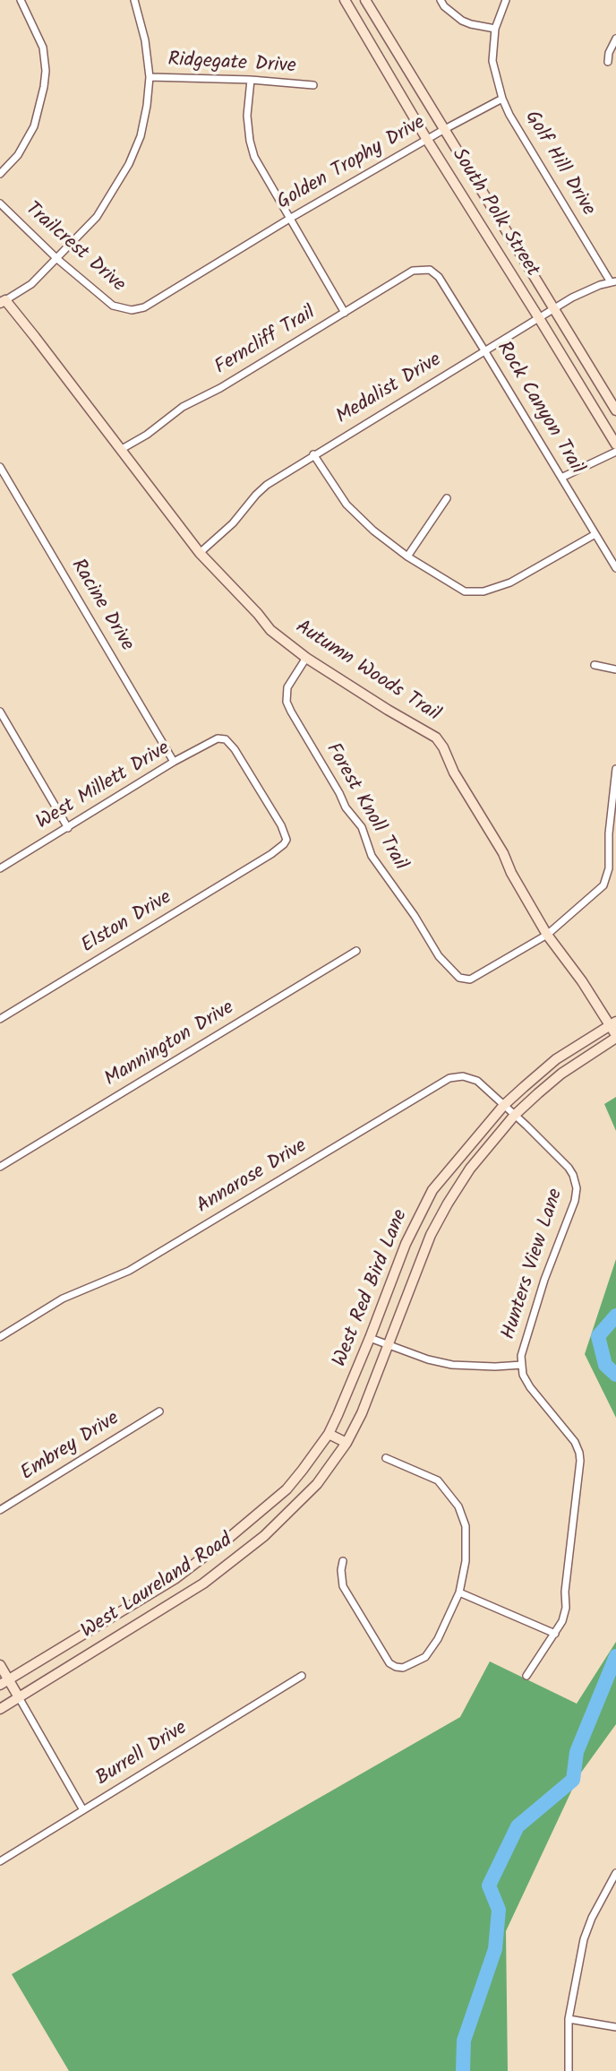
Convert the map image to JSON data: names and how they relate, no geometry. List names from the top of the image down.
{
  "streets": {
    "main road": [
      "South Polk Street",
      "Autumn Woods Trail",
      "West Red Bird Lane",
      "West Laureland Road"
    ],
    "street": [
      "Ridgegate Drive",
      "Golden Trophy Drive",
      "Golf Hill Drive",
      "Trailcrest Drive",
      "Ferncliff Trail",
      "Medalist Drive",
      "Rock Canyon Trail",
      "Racine Drive",
      "West Millett Drive",
      "Forest Knoll Trail",
      "Elston Drive",
      "Mannington Drive",
      "Annarose Drive",
      "Hunters View Lane",
      "Embrey Drive",
      "Burrell Drive"
    ]
  },
  "crossings": [
    ["Golden Trophy Drive", "Golf Hill Drive"],
    ["Golden Trophy Drive", "South Polk Street"],
    ["Golden Trophy Drive", "Trailcrest Drive"],
    ["Golf Hill Drive", "Medalist Drive"],
    ["South Polk Street", "Medalist Drive"],
    ["Ferncliff Trail", "Rock Canyon Trail"],
    ["Ferncliff Trail", "Autumn Woods Trail"],
    ["Medalist Drive", "Rock Canyon Trail"],
    ["Medalist Drive", "Autumn Woods Trail"],
    ["Racine Drive", "West Millett Drive"],
    ["Autumn Woods Trail", "Forest Knoll Trail"],
    ["Autumn Woods Trail", "West Red Bird Lane"],
    ["West Millett Drive", "Elston Drive"],
    ["Annarose Drive", "Hunters View Lane"],
    ["Annarose Drive", "West Red Bird Lane"],
    ["Hunters View Lane", "West Red Bird Lane"],
    ["West Red Bird Lane", "West Laureland Road"]
  ]
}
